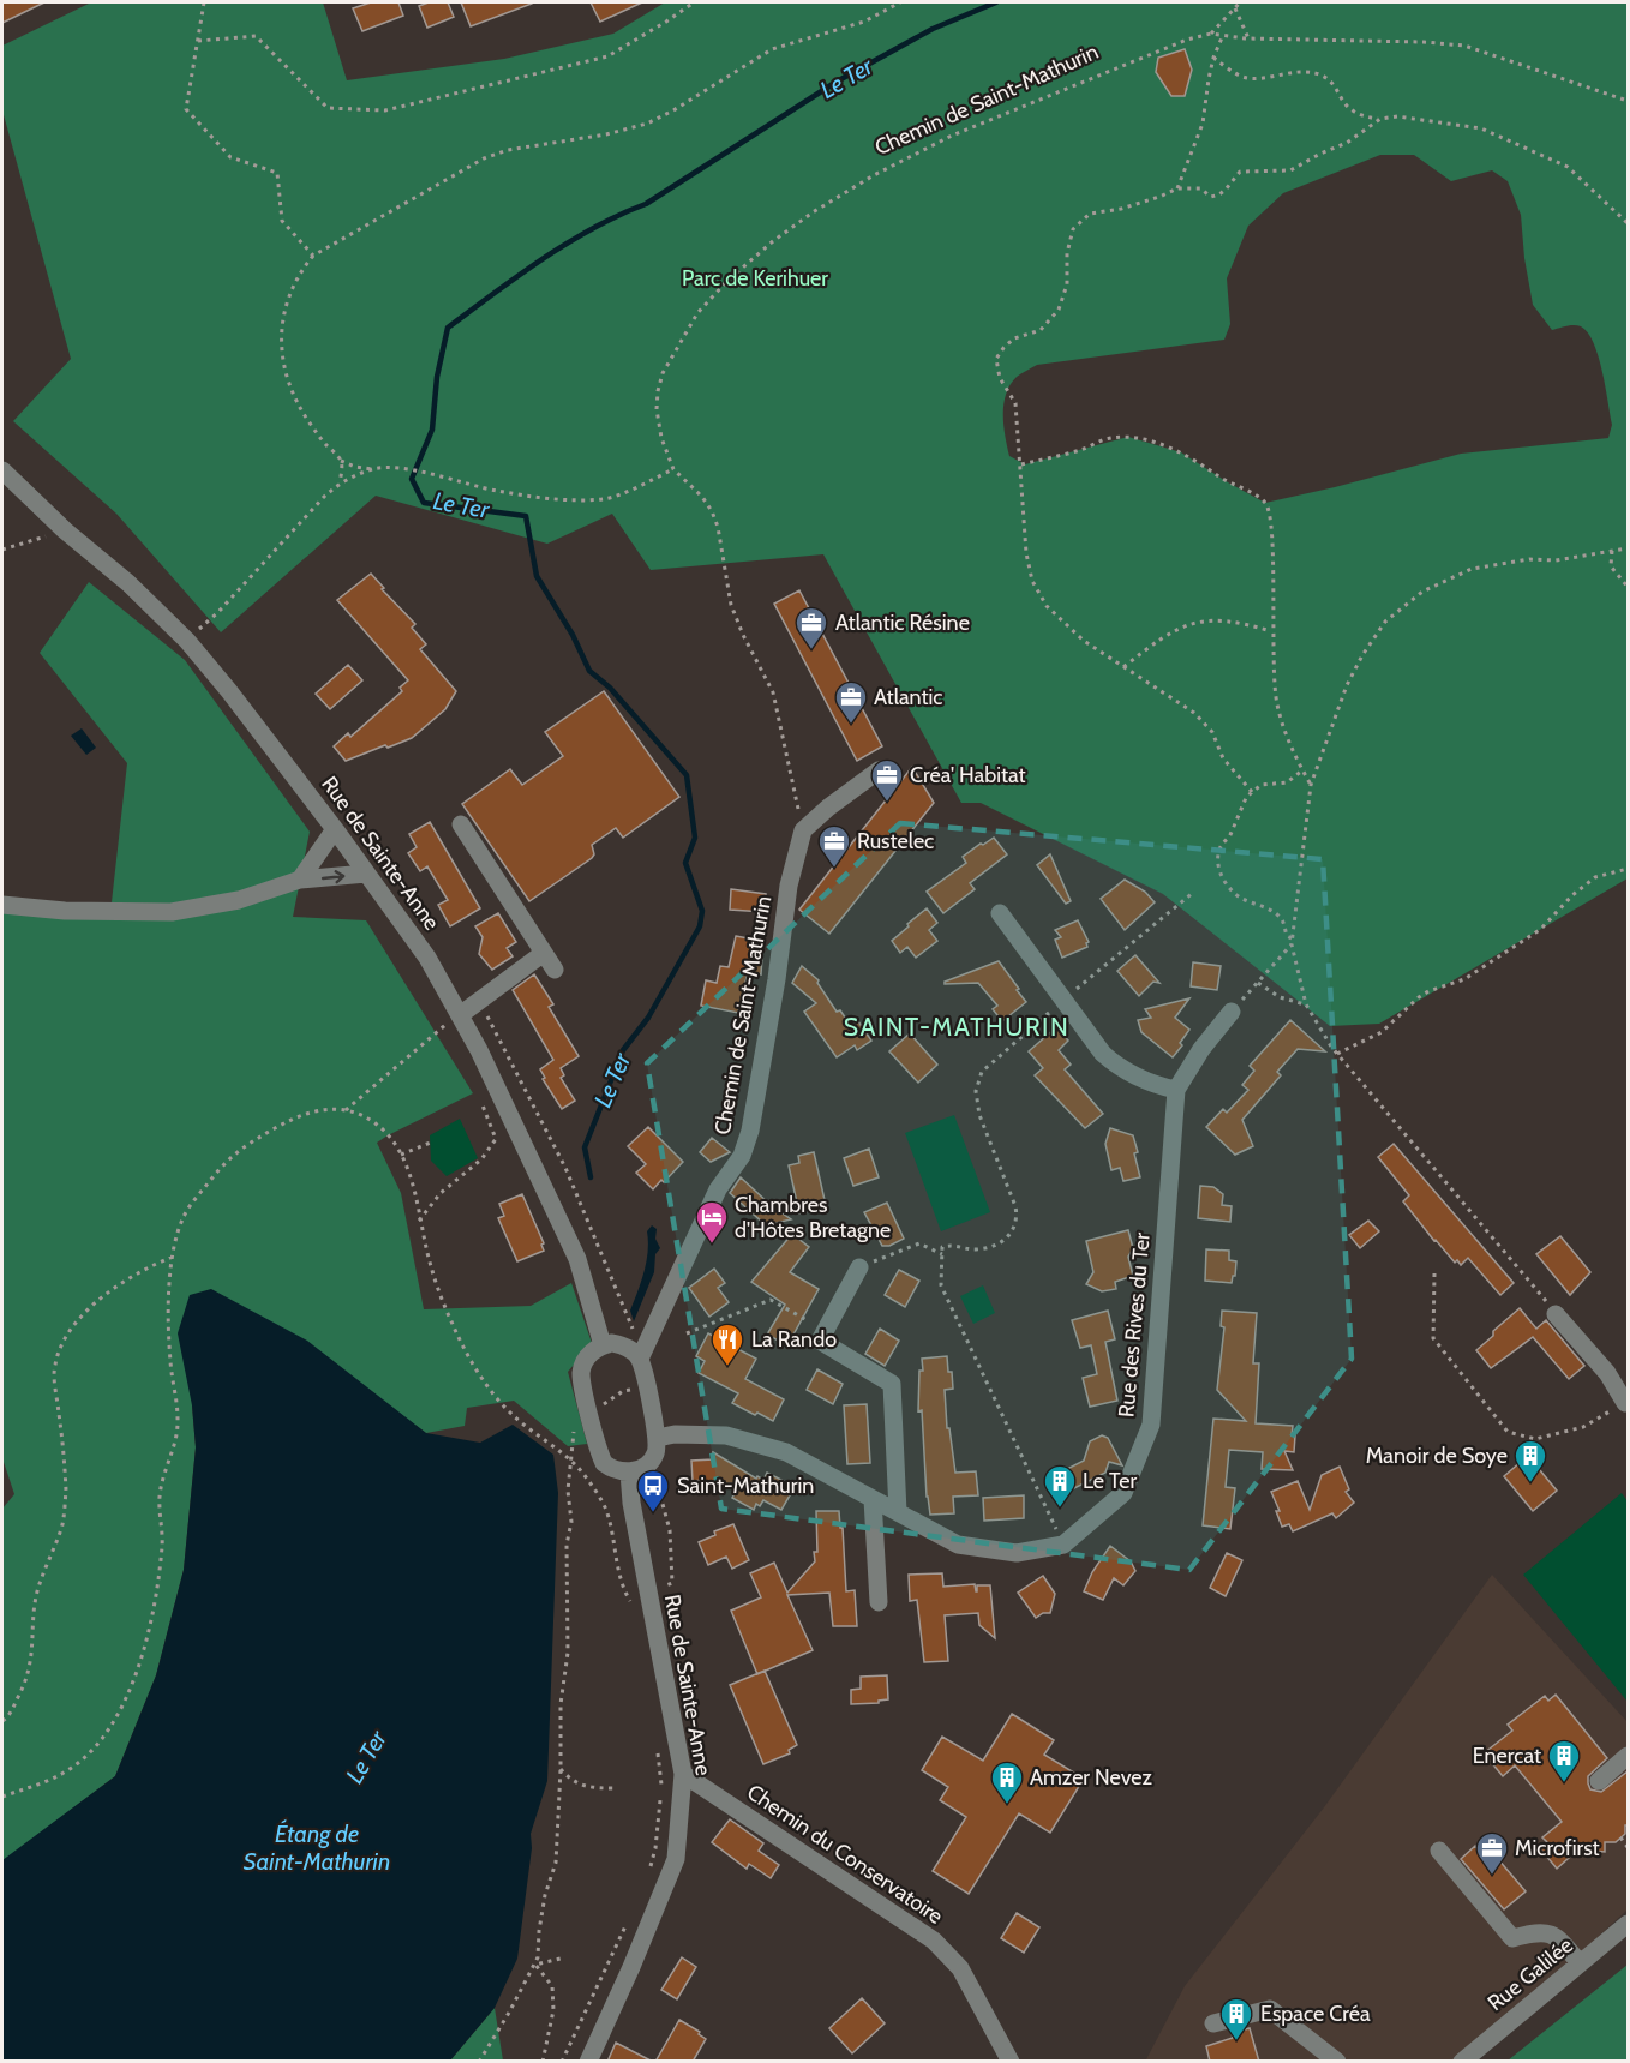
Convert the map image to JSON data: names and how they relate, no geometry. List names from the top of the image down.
{
  "streets": {
    "street": [
      "Chemin de Saint-Mathurin",
      "Rue de Sainte-Anne",
      "Rue des Rives du Ter",
      "Chemin du Conservatoire",
      "Rue Galilée"
    ]
  },
  "crossings": [
    ["Rue de Sainte-Anne", "Chemin du Conservatoire"]
  ],
  "districts": ["SAINT-MATHURIN"],
  "water": ["Le Ter", "Étang de Saint-Mathurin"],
  "parks": ["Parc de Kerihuer"],
  "places": {
    "office": [
      "Atlantic Résine",
      "Atlantic",
      "Créa' Habitat",
      "Rustelec",
      "Microfirst"
    ],
    "hotel": ["Chambres d'Hôtes Bretagne"],
    "restaurant": ["La Rando"],
    "building": [
      "Manoir de Soye",
      "Le Ter",
      "Enercat",
      "Amzer Nevez",
      "Espace Créa"
    ],
    "bus stop": ["Saint-Mathurin"]
  }
}
